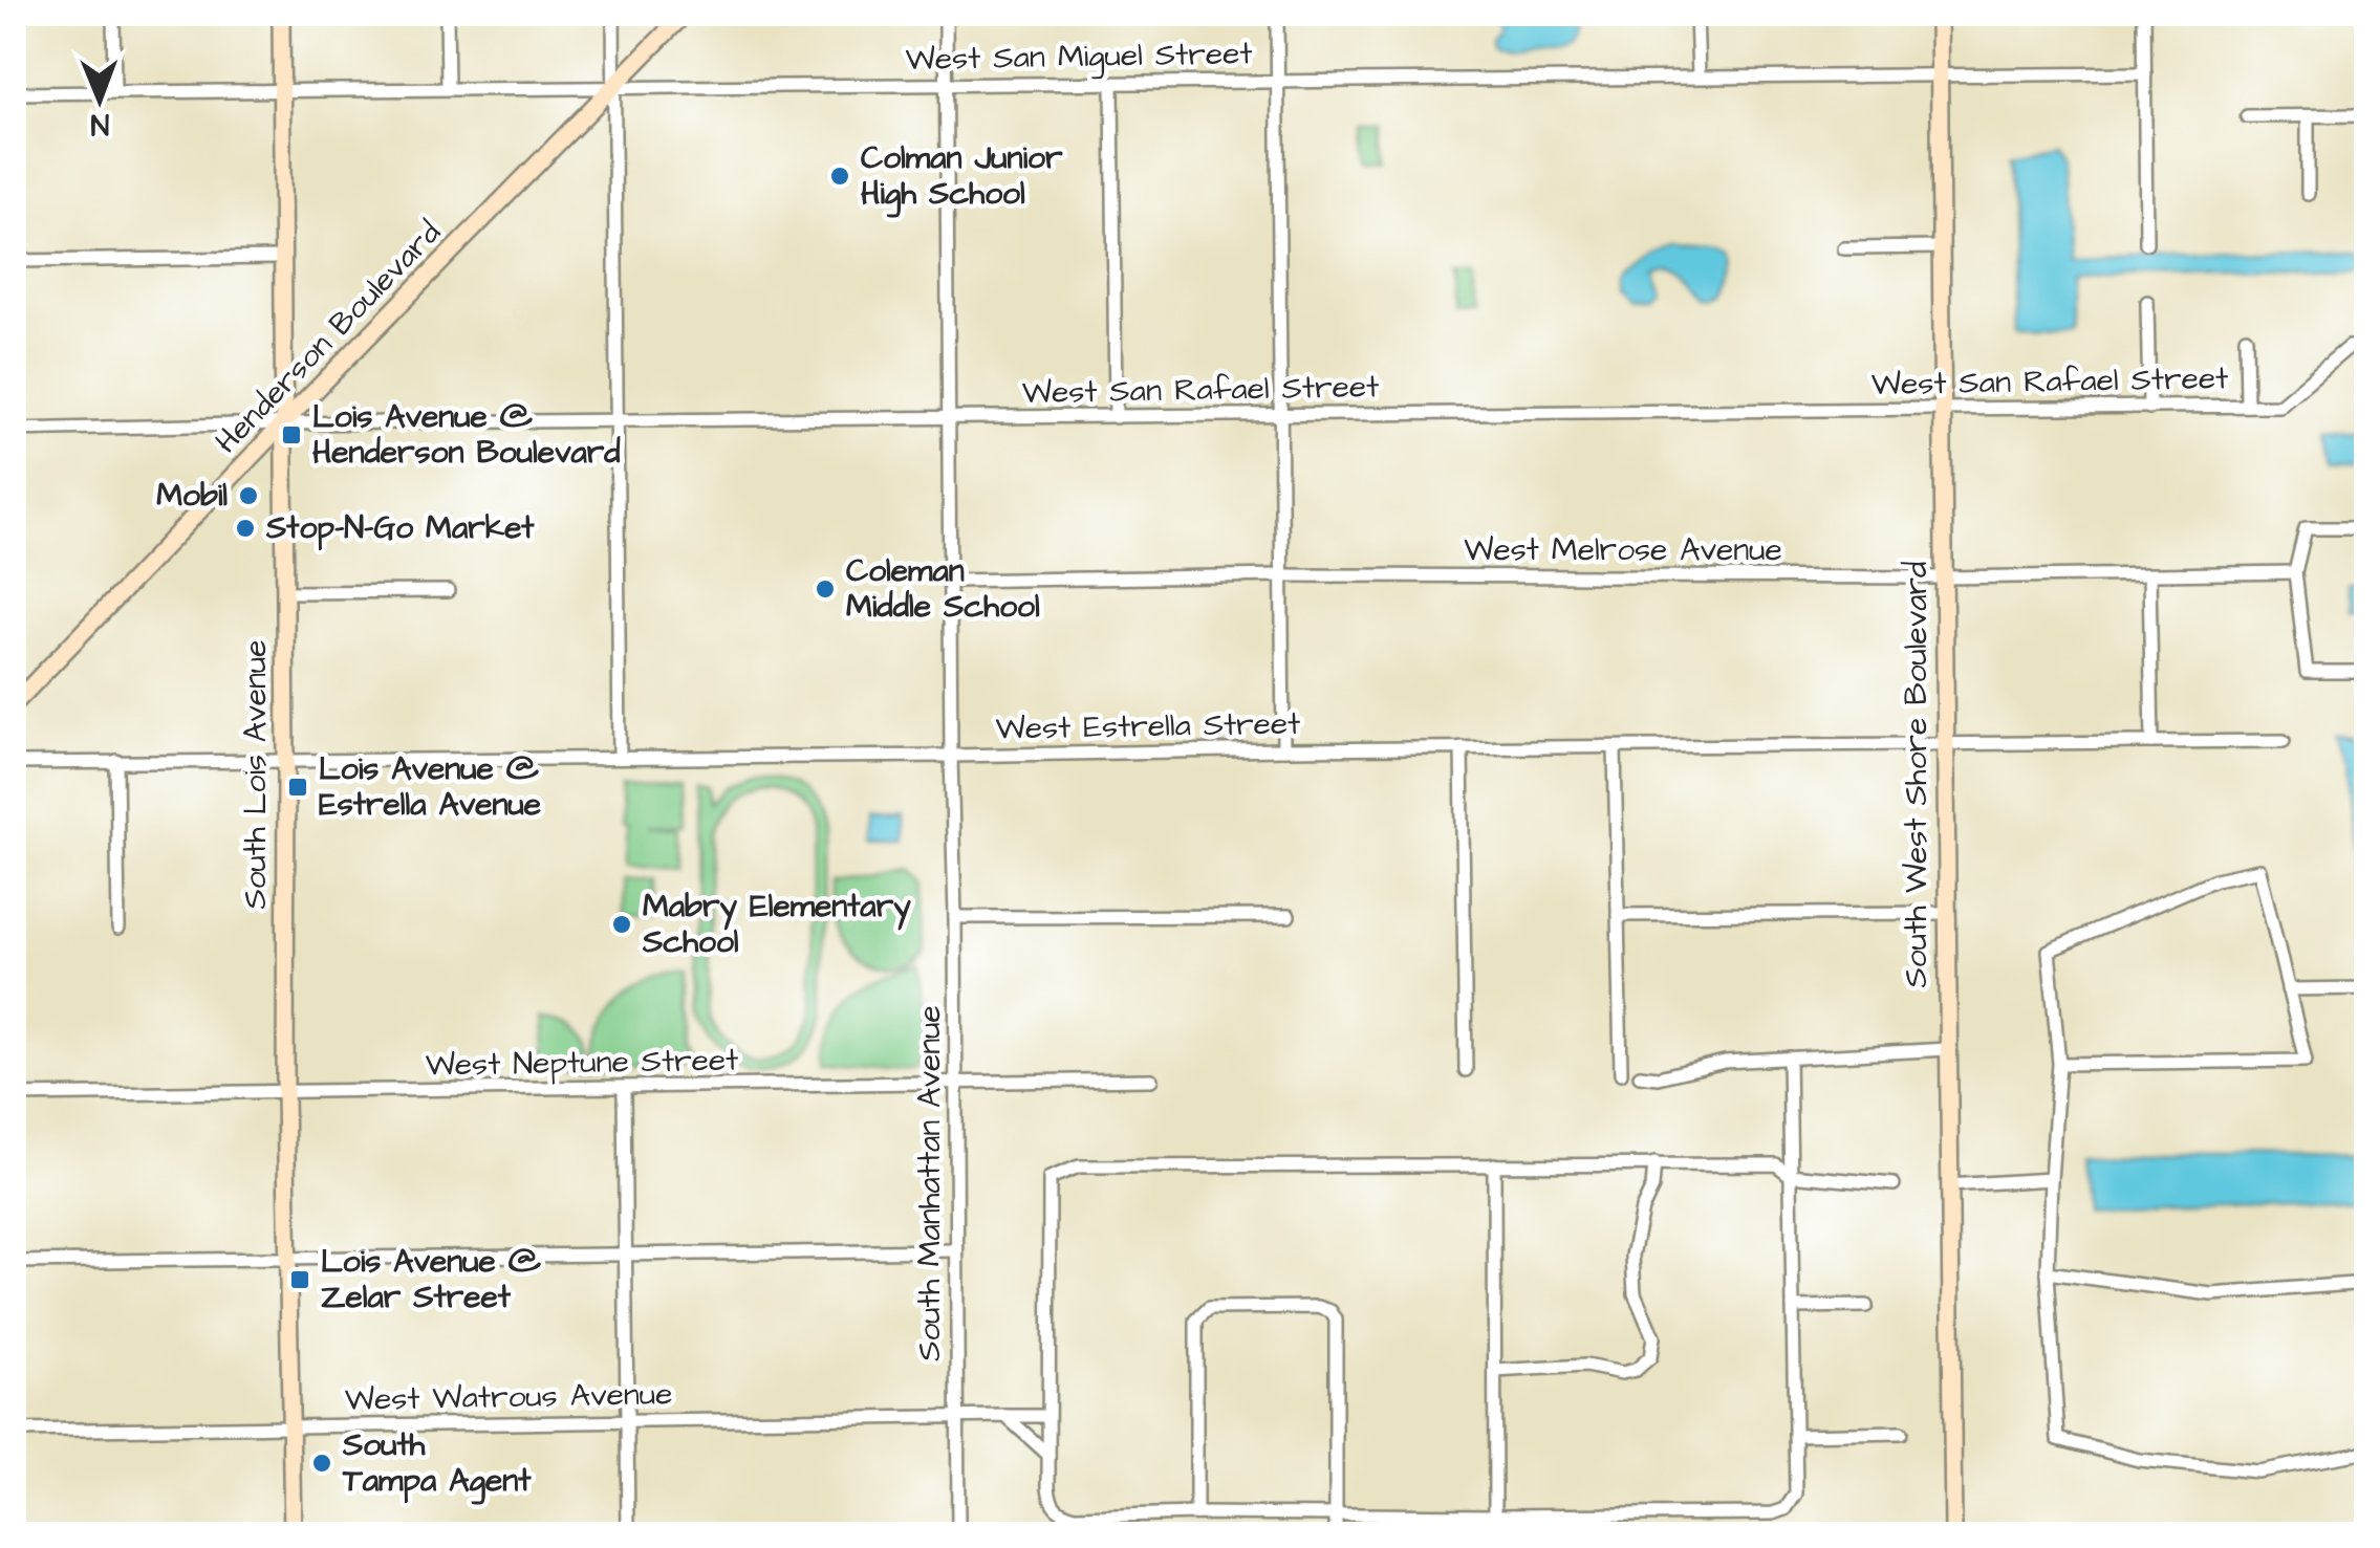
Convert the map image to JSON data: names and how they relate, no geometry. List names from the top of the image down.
{
  "streets": {
    "street": [
      "West San Miguel Street",
      "Henderson Boulevard",
      "West San Rafael Street",
      "West Melrose Avenue",
      "West Estrella Street",
      "South Lois Avenue",
      "South West Shore Boulevard",
      "West Neptune Street",
      "South Manhattan Avenue",
      "West Watrous Avenue"
    ]
  },
  "crossings": [
    ["West San Miguel Street", "Henderson Boulevard"],
    ["West San Miguel Street", "South Lois Avenue"],
    ["West San Miguel Street", "South West Shore Boulevard"],
    ["West San Miguel Street", "South Manhattan Avenue"],
    ["Henderson Boulevard", "West San Rafael Street"],
    ["Henderson Boulevard", "South Lois Avenue"],
    ["West San Rafael Street", "South Lois Avenue"],
    ["West San Rafael Street", "South West Shore Boulevard"],
    ["West San Rafael Street", "South Manhattan Avenue"],
    ["West Melrose Avenue", "South West Shore Boulevard"],
    ["West Melrose Avenue", "South Manhattan Avenue"],
    ["West Estrella Street", "South Lois Avenue"],
    ["West Estrella Street", "South West Shore Boulevard"],
    ["West Estrella Street", "South Manhattan Avenue"],
    ["South Lois Avenue", "West Neptune Street"],
    ["South Lois Avenue", "West Watrous Avenue"],
    ["West Neptune Street", "South Manhattan Avenue"],
    ["South Manhattan Avenue", "West Watrous Avenue"]
  ],
  "places": {
    "other": [
      "Colman Junior High School",
      "Mobil",
      "Stop-N-Go Market",
      "Coleman Middle School",
      "Mabry Elementary School",
      "South Tampa Agent"
    ],
    "transit": ["Lois Avenue @ Henderson Boulevard", "Lois Avenue @ Estrella Avenue", "Lois Avenue @ Zelar Street"]
  },
  "north": "bottom"
}
